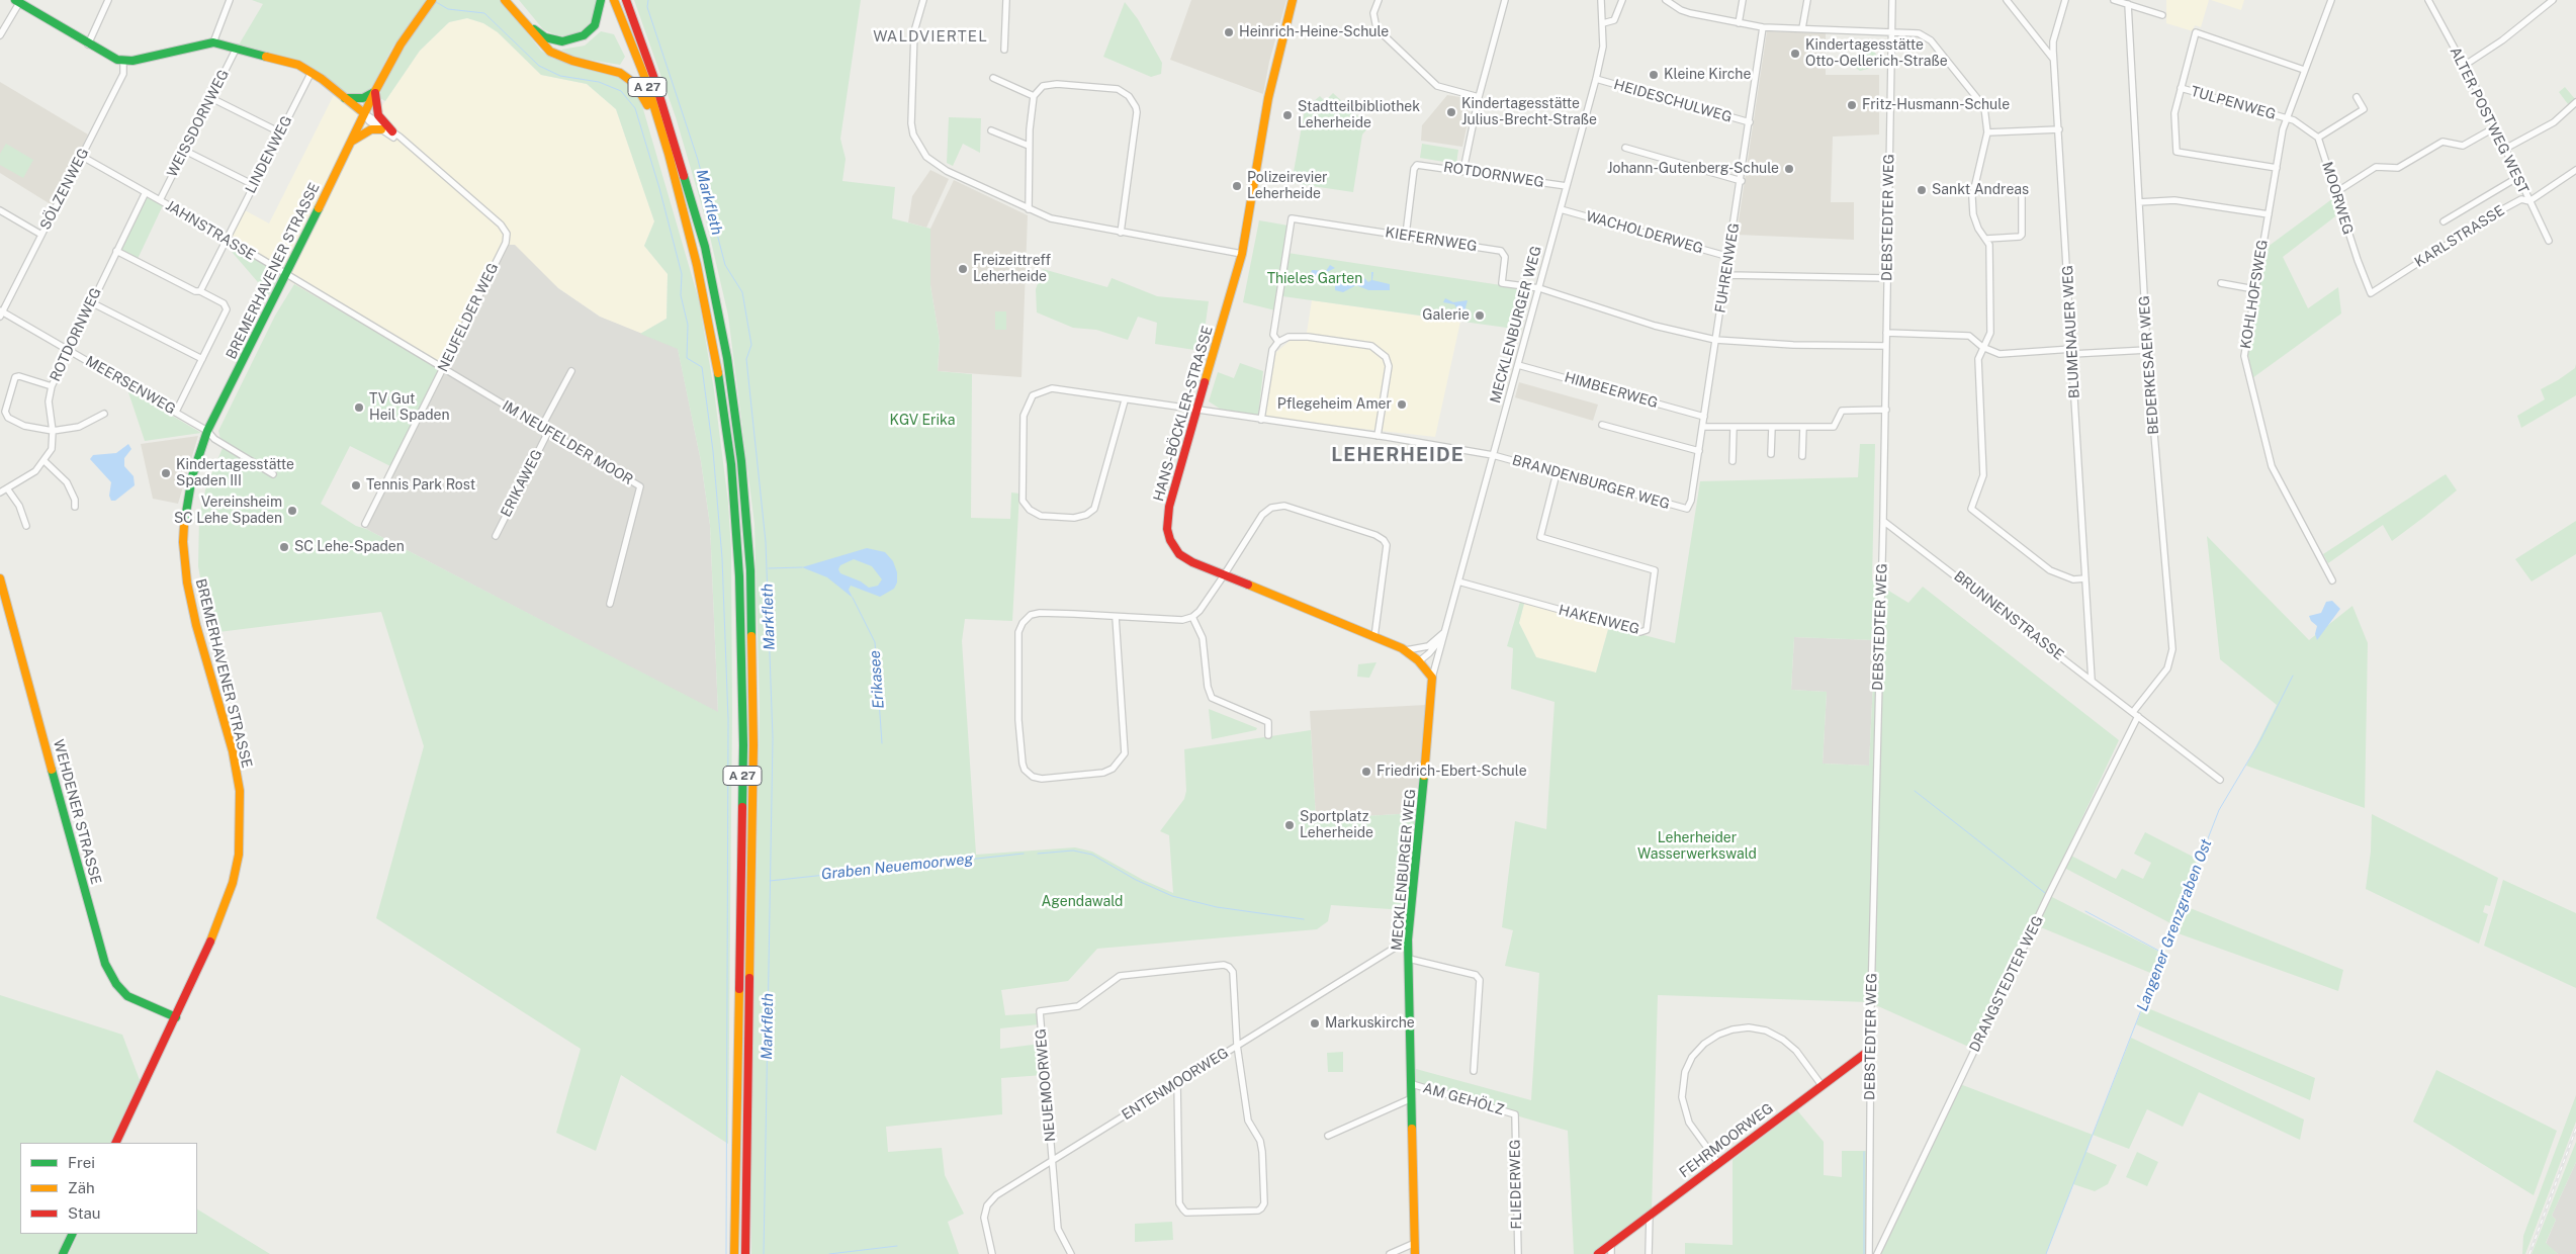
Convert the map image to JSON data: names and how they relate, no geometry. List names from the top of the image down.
{
  "streets": {
    "main road": [
      "A 27",
      "BREMERHAVENER STRASSE",
      "MECKLENBURGER WEG",
      "HANS-BÖCKLER-STRASSE",
      "WEHDENER STRASSE",
      "FEHRMOORWEG"
    ],
    "street": [
      "HEIDESCHULWEG",
      "TULPENWEG",
      "ALTER POSTWEG WEST",
      "WEISSDORNWEG",
      "LINDENWEG",
      "ROTDORNWEG",
      "SÖLZENWEG",
      "MOORWEG",
      "DEBSTEDTER WEG",
      "JAHNSTRASSE",
      "WACHOLDERWEG",
      "KARLSTRASSE",
      "KIEFERNWEG",
      "FUHRENWEG",
      "KOHLHOFSWEG",
      "NEUFELDER WEG",
      "BLUMENAUER WEG",
      "BEDERKESAER WEG",
      "MEERSENWEG",
      "HIMBEERWEG",
      "IM NEUFELDER MOOR",
      "BRANDENBURGER WEG",
      "ERIKAWEG",
      "BRUNNENSTRASSE",
      "HAKENWEG",
      "DRANGSTEDTER WEG",
      "ENTENMOORWEG",
      "NEUEMOORWEG",
      "AM GEHÖLZ",
      "FLIEDERWEG"
    ]
  },
  "crossings": [
    ["HEIDESCHULWEG", "FUHRENWEG"],
    ["HEIDESCHULWEG", "MECKLENBURGER WEG"],
    ["TULPENWEG", "KOHLHOFSWEG"],
    ["ALTER POSTWEG WEST", "KARLSTRASSE"],
    ["WEISSDORNWEG", "JAHNSTRASSE"],
    ["LINDENWEG", "JAHNSTRASSE"],
    ["ROTDORNWEG", "JAHNSTRASSE"],
    ["ROTDORNWEG", "KIEFERNWEG"],
    ["ROTDORNWEG", "MECKLENBURGER WEG"],
    ["ROTDORNWEG", "MEERSENWEG"],
    ["SÖLZENWEG", "JAHNSTRASSE"],
    ["SÖLZENWEG", "MEERSENWEG"],
    ["MOORWEG", "KARLSTRASSE"],
    ["DEBSTEDTER WEG", "BRUNNENSTRASSE"],
    ["DEBSTEDTER WEG", "FEHRMOORWEG"],
    ["JAHNSTRASSE", "BREMERHAVENER STRASSE"],
    ["JAHNSTRASSE", "NEUFELDER WEG"],
    ["JAHNSTRASSE", "IM NEUFELDER MOOR"],
    ["WACHOLDERWEG", "FUHRENWEG"],
    ["WACHOLDERWEG", "MECKLENBURGER WEG"],
    ["KIEFERNWEG", "MECKLENBURGER WEG"],
    ["FUHRENWEG", "HIMBEERWEG"],
    ["FUHRENWEG", "BRANDENBURGER WEG"],
    ["BREMERHAVENER STRASSE", "NEUFELDER WEG"],
    ["BREMERHAVENER STRASSE", "MEERSENWEG"],
    ["BREMERHAVENER STRASSE", "WEHDENER STRASSE"],
    ["NEUFELDER WEG", "IM NEUFELDER MOOR"],
    ["MECKLENBURGER WEG", "HIMBEERWEG"],
    ["MECKLENBURGER WEG", "HANS-BÖCKLER-STRASSE"],
    ["MECKLENBURGER WEG", "BRANDENBURGER WEG"],
    ["MECKLENBURGER WEG", "HAKENWEG"],
    ["MECKLENBURGER WEG", "ENTENMOORWEG"],
    ["MECKLENBURGER WEG", "AM GEHÖLZ"],
    ["BLUMENAUER WEG", "BRUNNENSTRASSE"],
    ["BEDERKESAER WEG", "BRUNNENSTRASSE"],
    ["BEDERKESAER WEG", "DRANGSTEDTER WEG"],
    ["HANS-BÖCKLER-STRASSE", "BRANDENBURGER WEG"],
    ["IM NEUFELDER MOOR", "ERIKAWEG"],
    ["BRANDENBURGER WEG", "HAKENWEG"],
    ["BRUNNENSTRASSE", "DRANGSTEDTER WEG"],
    ["ENTENMOORWEG", "NEUEMOORWEG"],
    ["AM GEHÖLZ", "FLIEDERWEG"]
  ],
  "districts": ["WALDVIERTEL", "LEHERHEIDE"],
  "water": [
    "Markfleth",
    "Erikasee",
    "Graben Neuemoorweg",
    "Langener Grenzgraben Ost"
  ],
  "parks": [
    "Thieles Garten",
    "KGV Erika",
    "Leherheider Wasserwerkswald",
    "Agendawald"
  ],
  "places": [
    "Heinrich-Heine-Schule",
    "Kindertagesstätte Otto-Oellerich-Straße",
    "Kleine Kirche",
    "Fritz-Husmann-Schule",
    "Kindertagesstätte Julius-Brecht-Straße",
    "Stadtteilbibliothek Leherheide",
    "Johann-Gutenberg-Schule",
    "Polizeirevier Leherheide",
    "Sankt Andreas",
    "Freizeittreff Leherheide",
    "Galerie",
    "Pflegeheim Amer",
    "TV Gut Heil Spaden",
    "Kindertagesstätte Spaden III",
    "Tennis Park Rost",
    "Vereinsheim SC Lehe Spaden",
    "SC Lehe-Spaden",
    "Friedrich-Ebert-Schule",
    "Sportplatz Leherheide",
    "Markuskirche"
  ],
  "legend": ["Frei", "Zäh", "Stau"]
}
